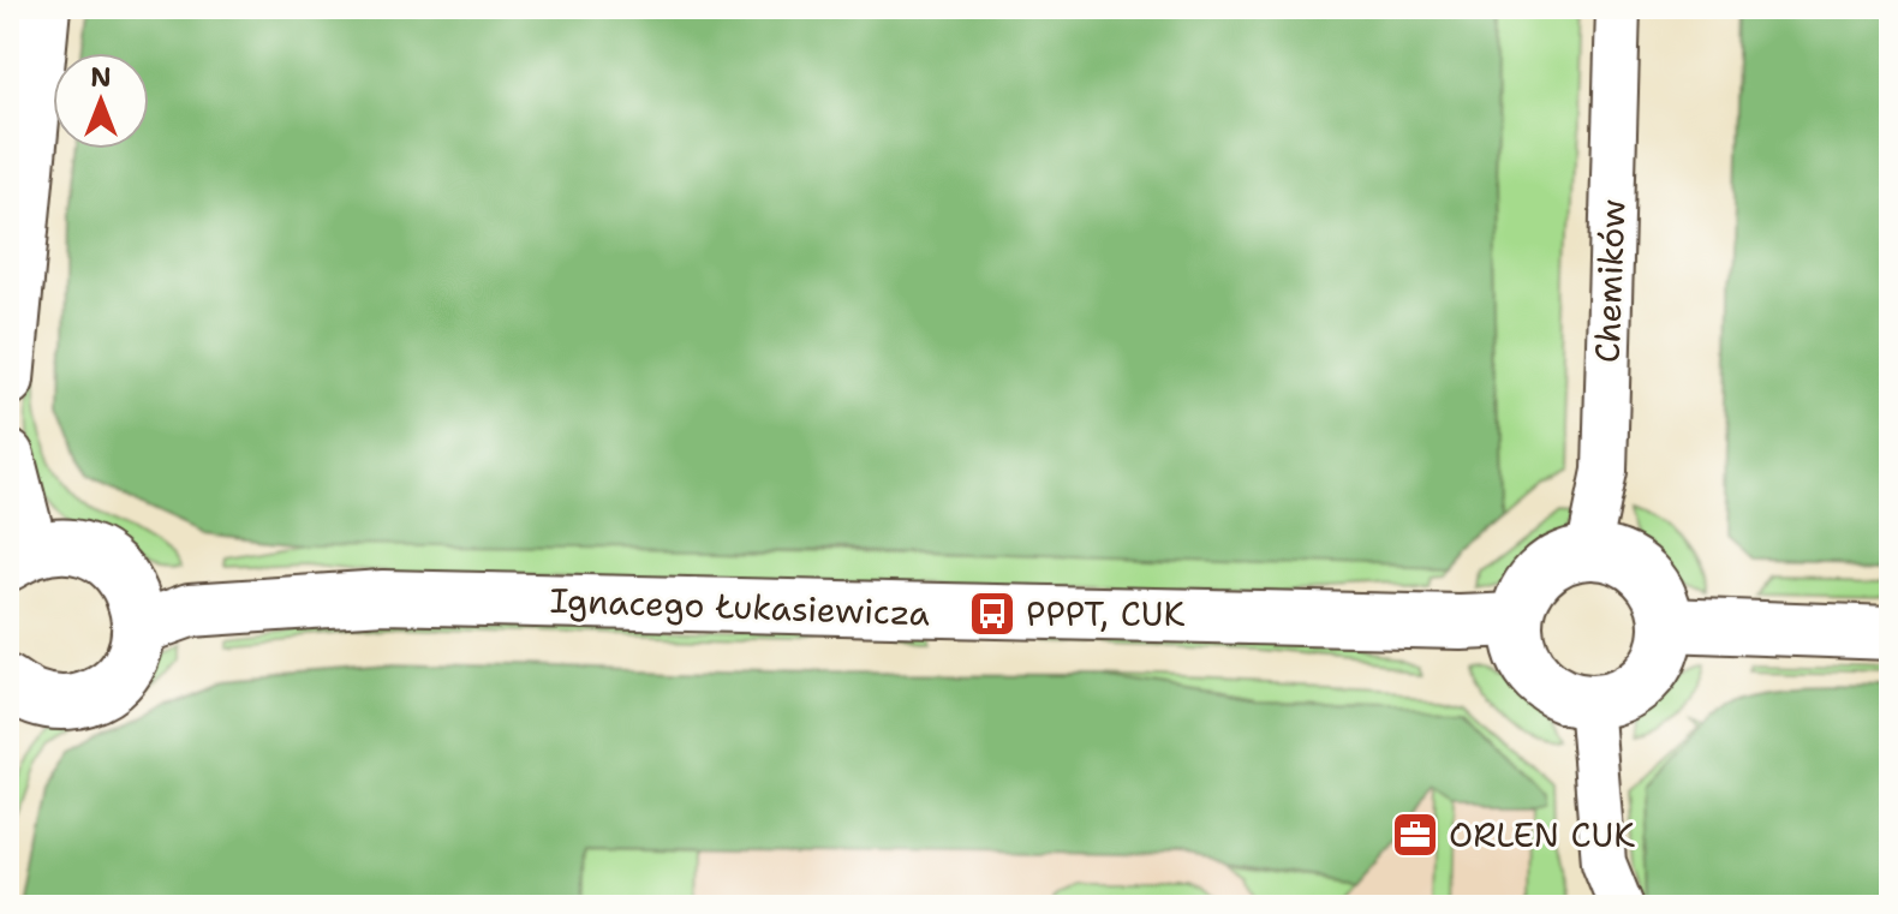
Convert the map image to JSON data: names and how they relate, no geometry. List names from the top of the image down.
{
  "streets": {
    "main road": ["Ignacego Łukasiewicza"],
    "street": ["Chemików"]
  },
  "crossings": [
    ["Chemików", "Ignacego Łukasiewicza"]
  ],
  "places": {
    "bus stop": ["PPPT, CUK"],
    "office": ["ORLEN CUK"]
  },
  "north": "top"
}
